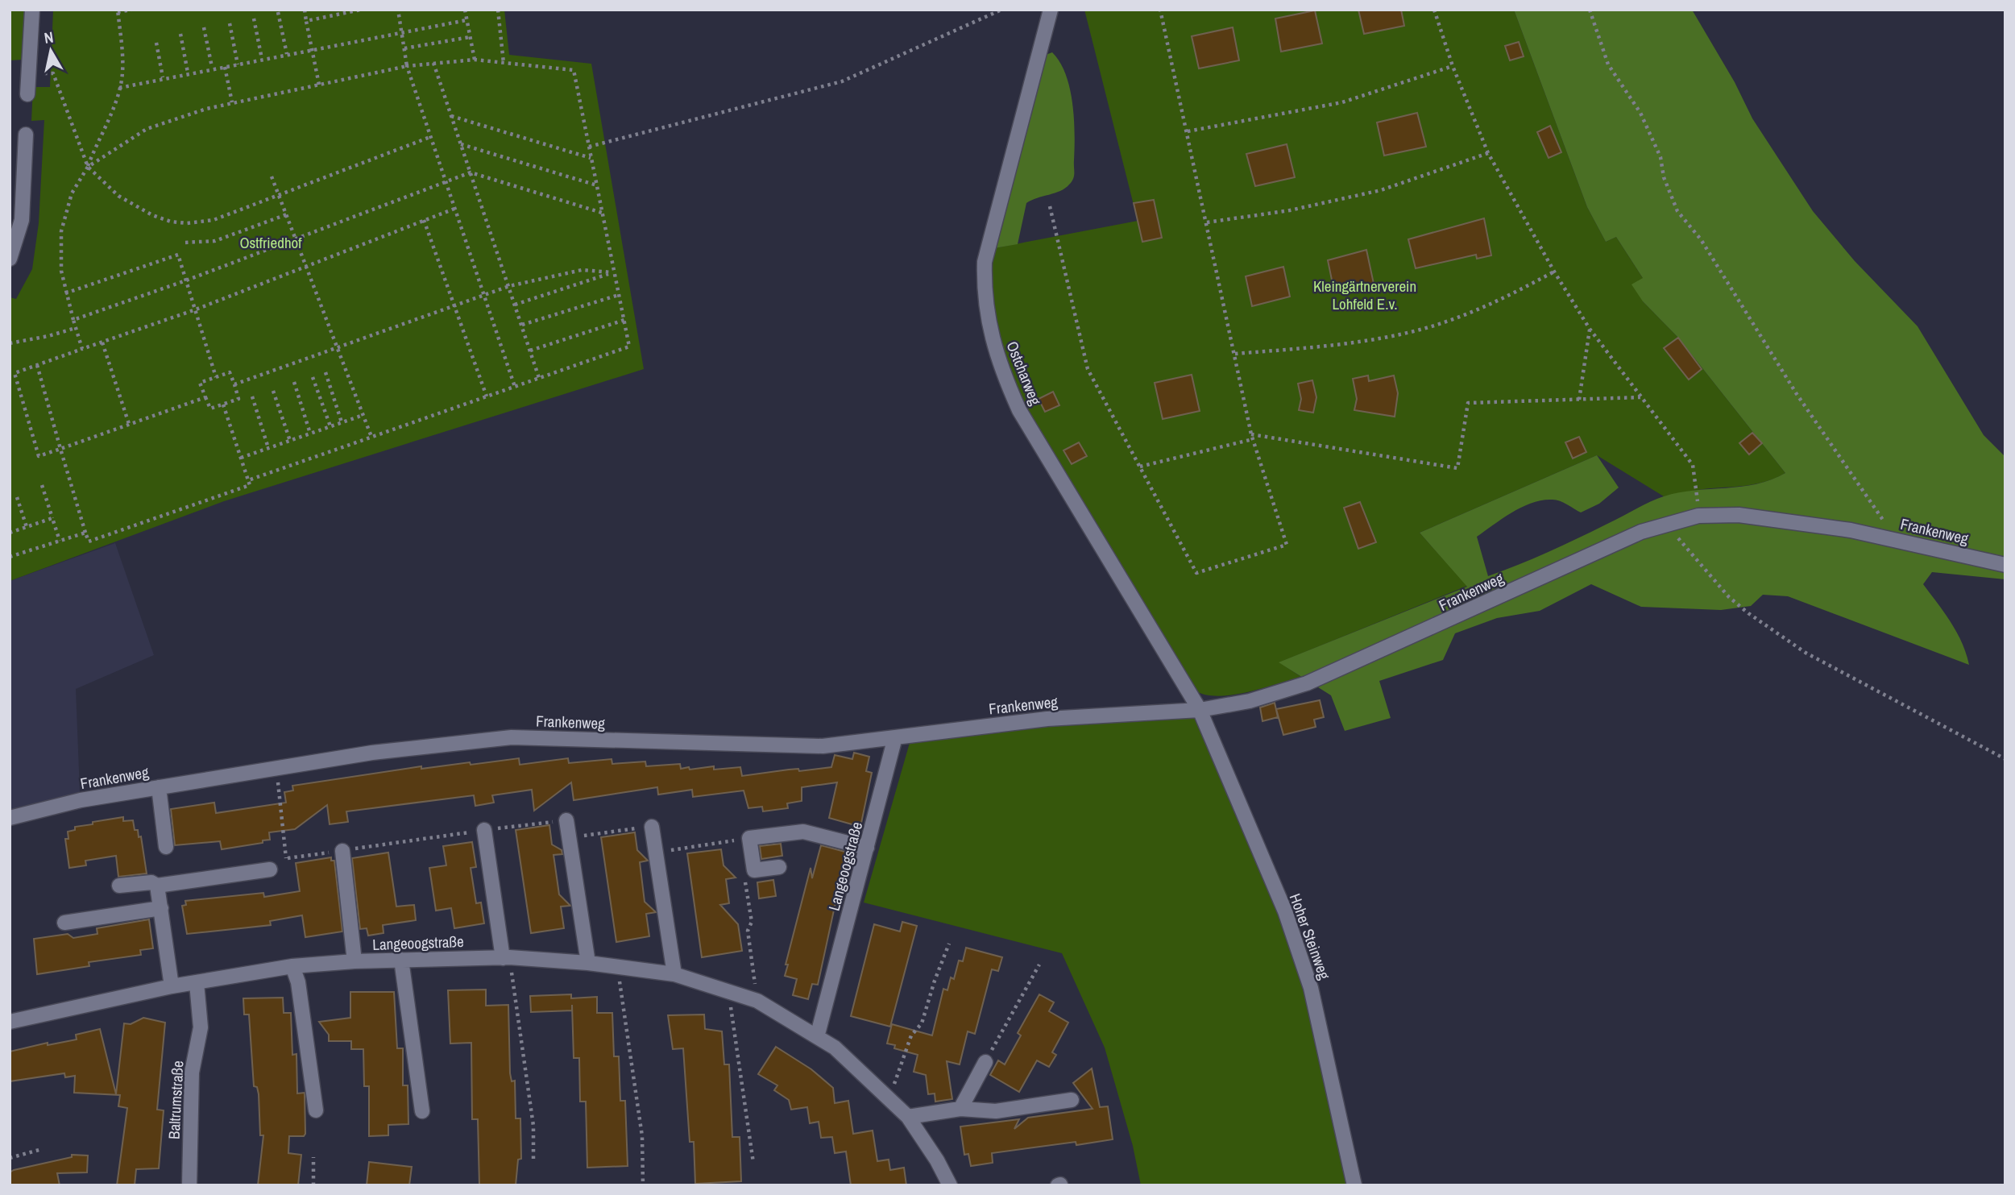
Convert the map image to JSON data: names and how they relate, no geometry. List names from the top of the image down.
{
  "streets": {
    "street": [
      "Ostcharweg",
      "Frankenweg",
      "Langeoogstraße",
      "Hoher Steinweg",
      "Baltrumstraße"
    ]
  },
  "crossings": [
    ["Ostcharweg", "Frankenweg"],
    ["Ostcharweg", "Hoher Steinweg"],
    ["Frankenweg", "Langeoogstraße"],
    ["Frankenweg", "Hoher Steinweg"],
    ["Langeoogstraße", "Baltrumstraße"]
  ],
  "parks": ["Ostfriedhof", "Kleingärtnerverein Lohfeld E.v."],
  "north": "top"
}
